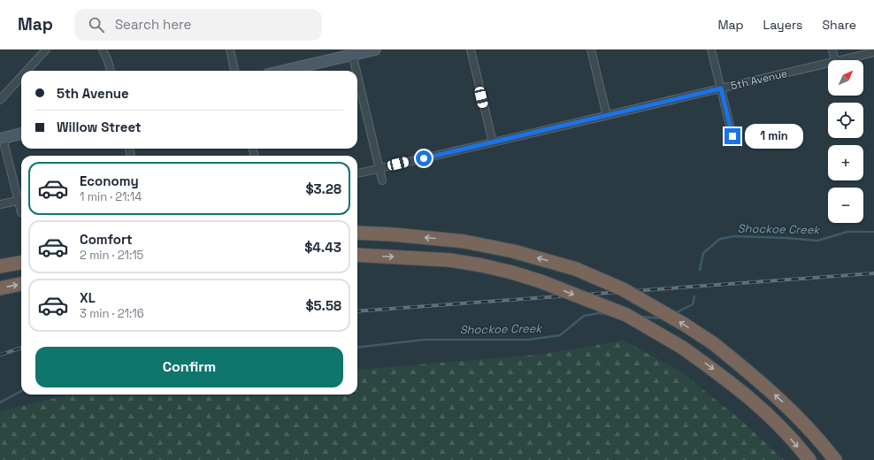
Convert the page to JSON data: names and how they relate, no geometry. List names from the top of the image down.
{
  "streets": {
    "street": ["5th Avenue"]
  },
  "water": ["Shockoe Creek"],
  "north": "top right",
  "page": {
    "header": "Map",
    "search": "Search here",
    "nav": ["Map", "Layers", "Share"],
    "map_buttons": ["+", "−"],
    "banner": ["5th Avenue", "Willow Street"],
    "bubble": "1 min",
    "list": [
      {
        "name": "Economy",
        "note": "1 min · 21:14",
        "value": "$3.28"
      },
      {
        "name": "Comfort",
        "note": "2 min · 21:15",
        "value": "$4.43"
      },
      {
        "name": "XL",
        "note": "3 min · 21:16",
        "value": "$5.58"
      }
    ],
    "buttons": "Confirm"
  }
}
